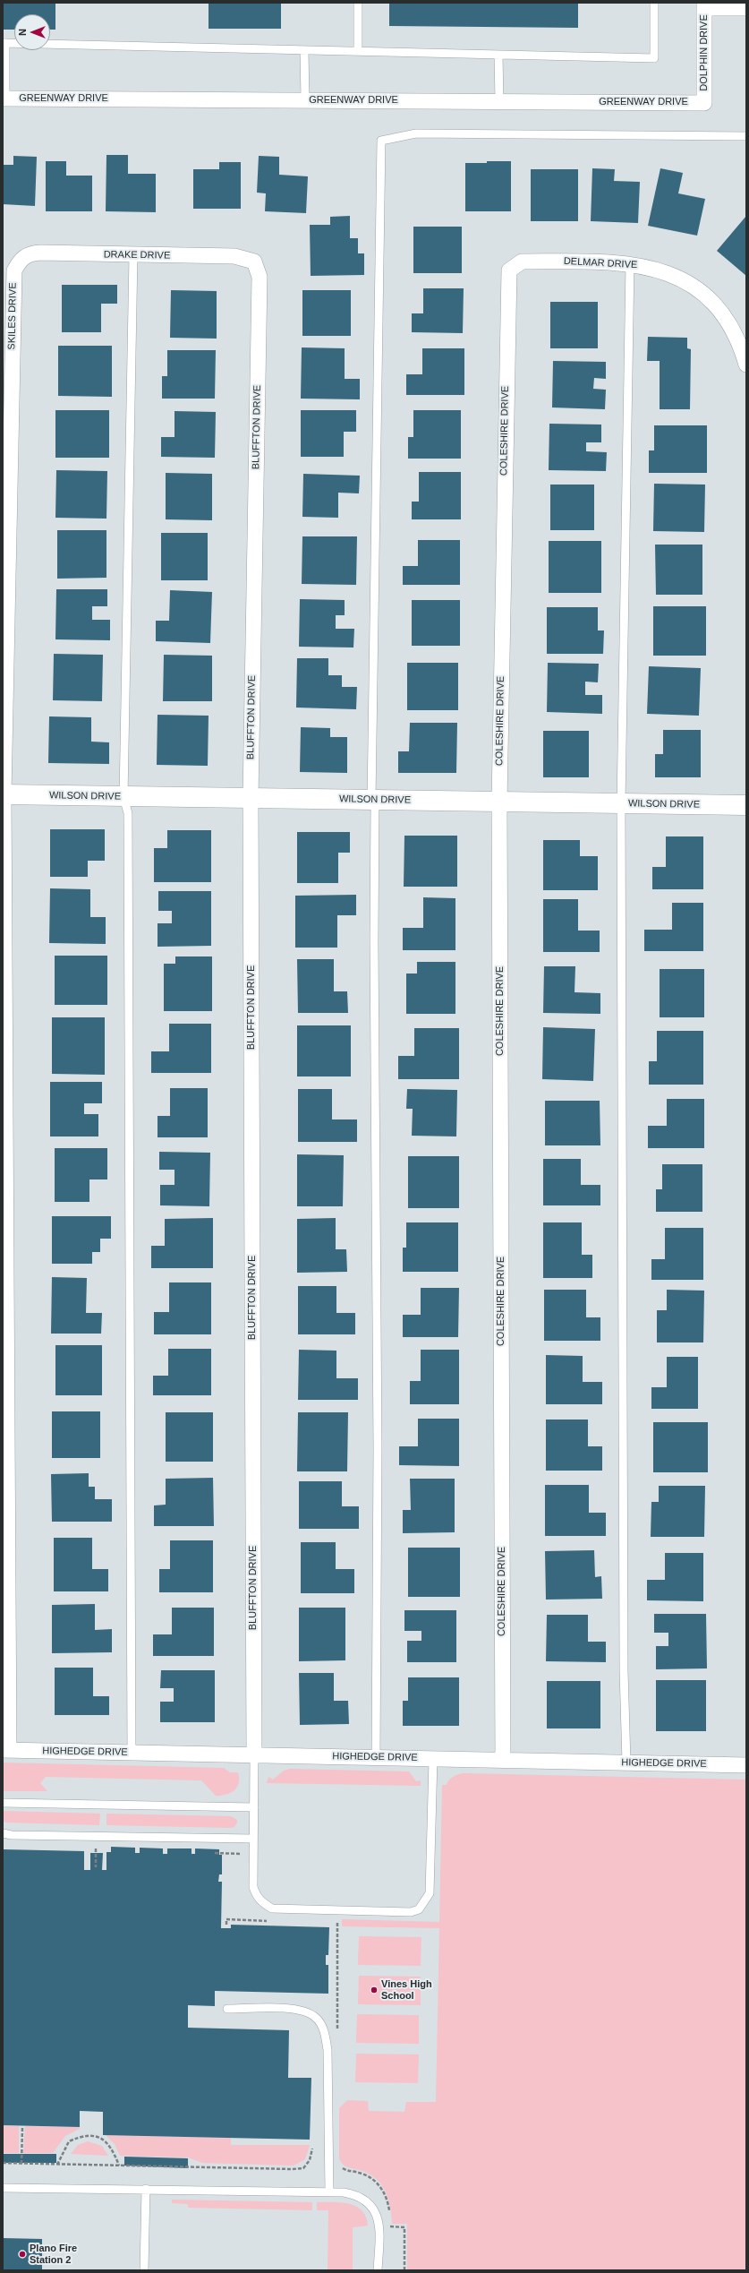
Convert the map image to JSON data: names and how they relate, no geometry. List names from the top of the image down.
{
  "streets": {
    "street": [
      "DOLPHIN DRIVE",
      "GREENWAY DRIVE",
      "DRAKE DRIVE",
      "DELMAR DRIVE",
      "SKILES DRIVE",
      "BLUFFTON DRIVE",
      "COLESHIRE DRIVE",
      "WILSON DRIVE",
      "HIGHEDGE DRIVE"
    ]
  },
  "crossings": [
    ["DOLPHIN DRIVE", "GREENWAY DRIVE"],
    ["DRAKE DRIVE", "SKILES DRIVE"],
    ["DRAKE DRIVE", "BLUFFTON DRIVE"],
    ["DELMAR DRIVE", "COLESHIRE DRIVE"],
    ["SKILES DRIVE", "WILSON DRIVE"],
    ["SKILES DRIVE", "HIGHEDGE DRIVE"],
    ["BLUFFTON DRIVE", "WILSON DRIVE"],
    ["BLUFFTON DRIVE", "HIGHEDGE DRIVE"],
    ["COLESHIRE DRIVE", "WILSON DRIVE"],
    ["COLESHIRE DRIVE", "HIGHEDGE DRIVE"]
  ],
  "places": ["Vines High School", "Plano Fire Station 2"],
  "north": "left"
}
